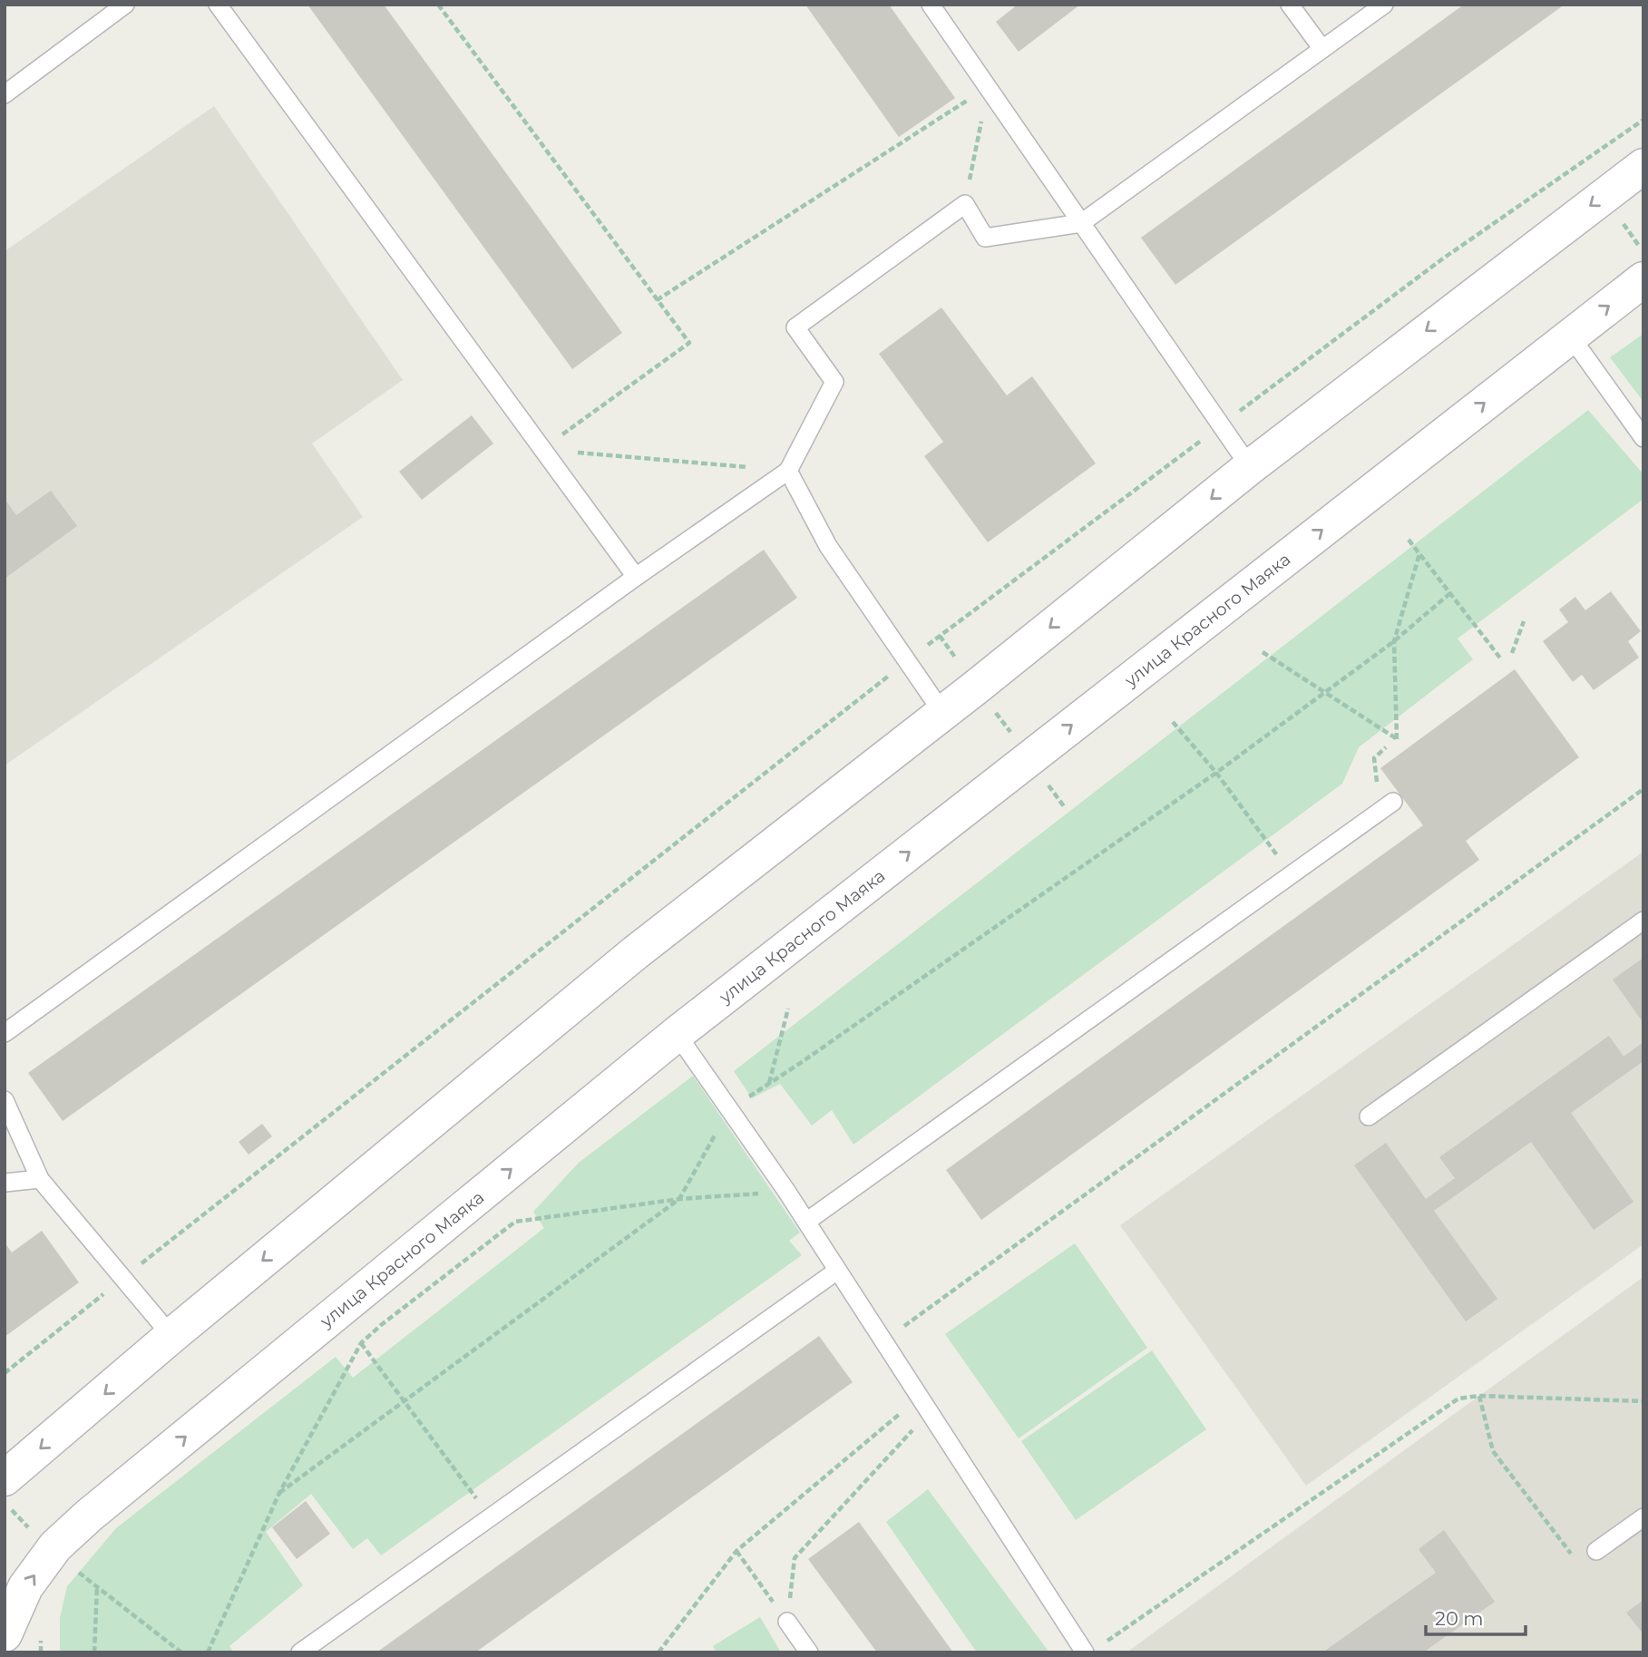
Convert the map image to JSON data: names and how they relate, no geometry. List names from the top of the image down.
{
  "streets": {
    "street": ["улица Красного Маяка"]
  },
  "scale_bar": "20 m"
}
